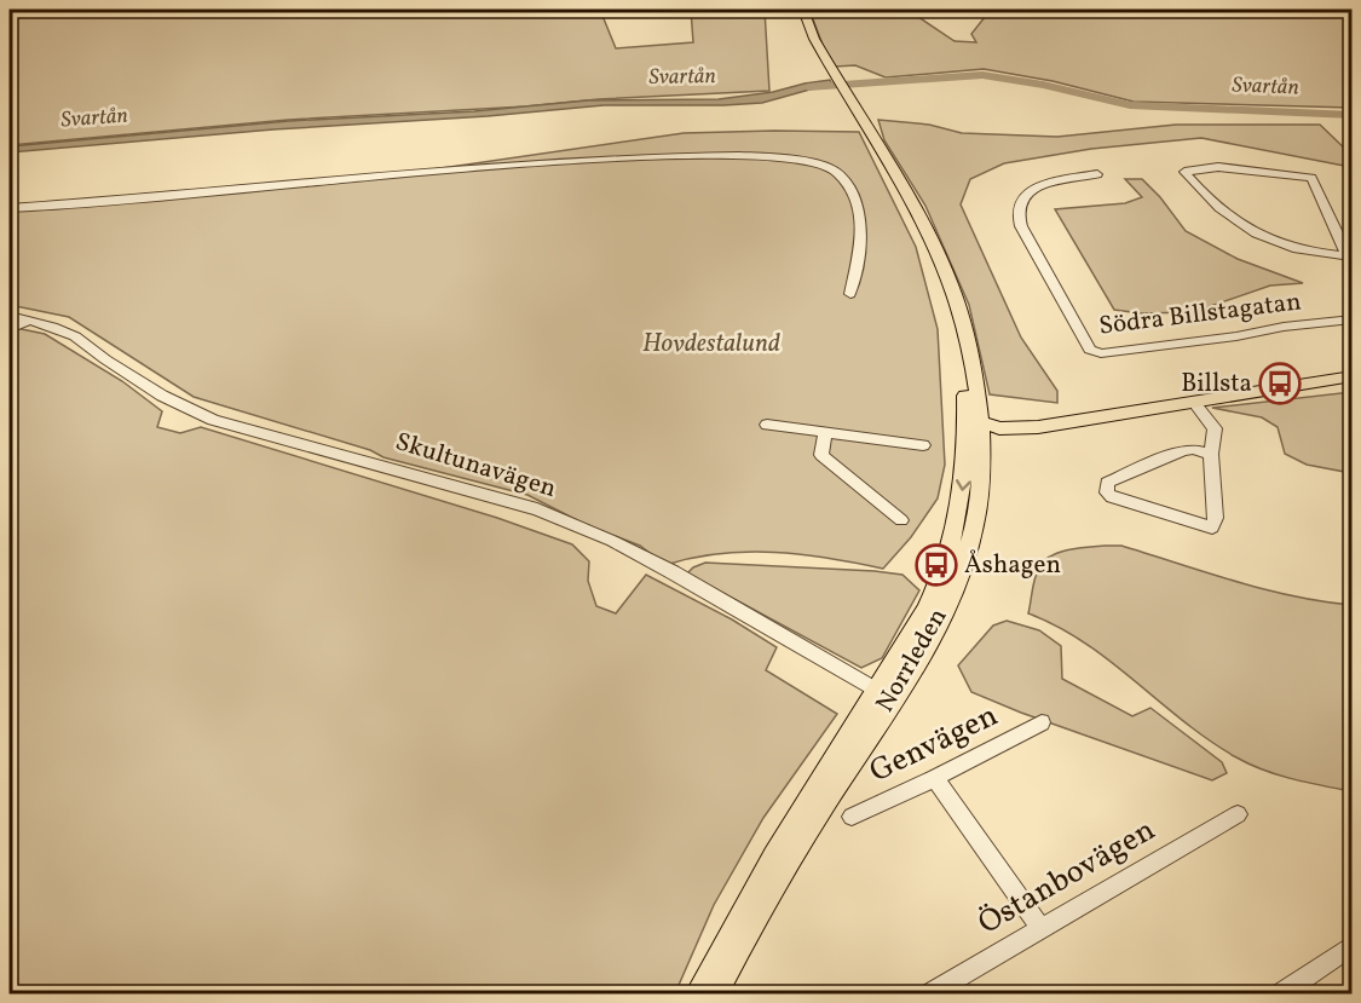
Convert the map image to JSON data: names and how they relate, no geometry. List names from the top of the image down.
{
  "streets": {
    "main road": ["Norrleden"],
    "street": [
      "Södra Billstagatan",
      "Skultunavägen",
      "Genvägen",
      "Östanbovägen"
    ]
  },
  "crossings": [
    ["Skultunavägen", "Norrleden"]
  ],
  "water": ["Svartån"],
  "parks": ["Hovdestalund"],
  "places": {
    "bus stop": ["Billsta", "Åshagen"]
  }
}
